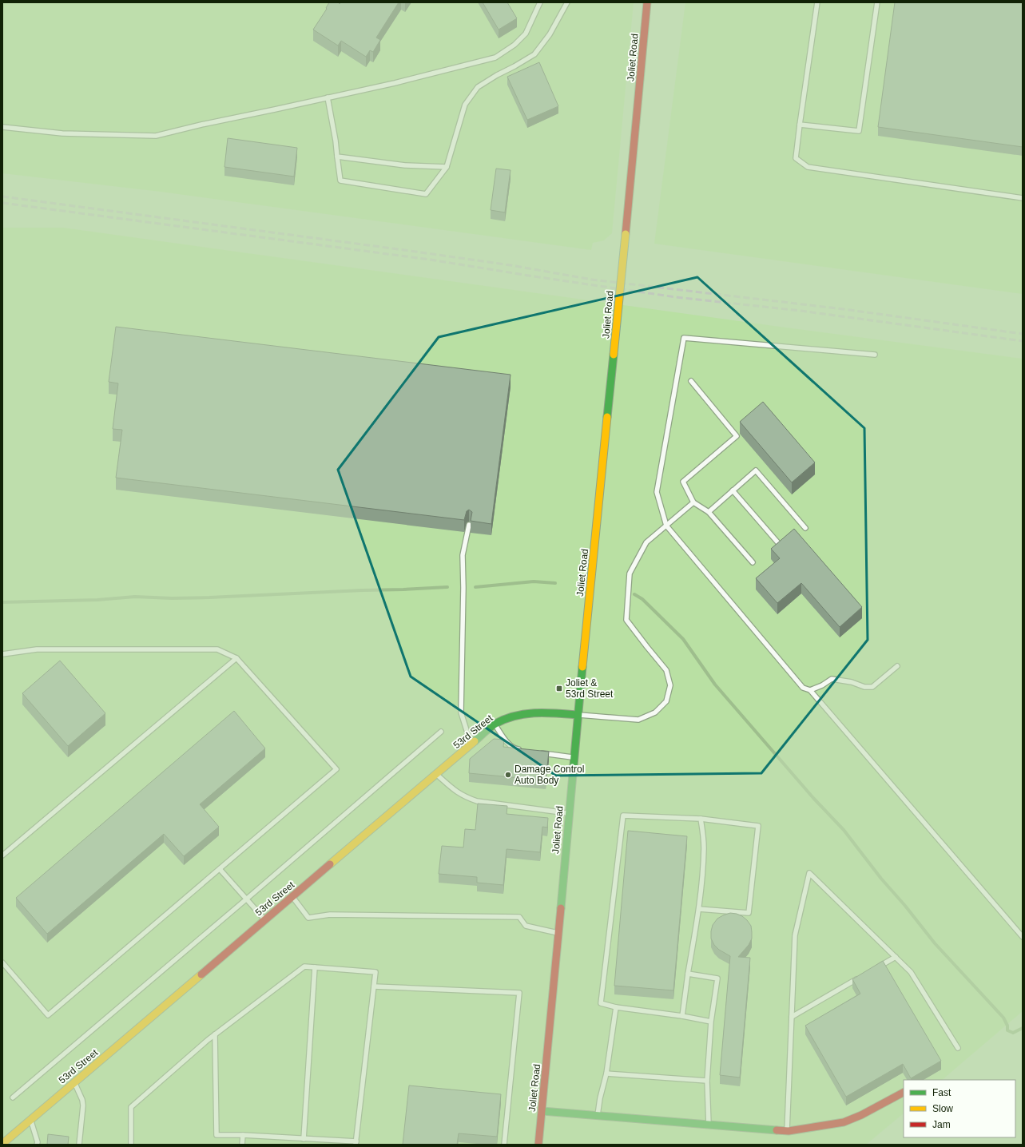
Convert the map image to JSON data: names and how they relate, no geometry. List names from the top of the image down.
{
  "streets": {
    "main road": ["Joliet Road", "53rd Street"]
  },
  "crossings": [
    ["Joliet Road", "53rd Street"]
  ],
  "places": {
    "transit": ["Joliet & 53rd Street"],
    "other": ["Damage Control Auto Body"]
  },
  "legend": ["Fast", "Slow", "Jam"]
}
